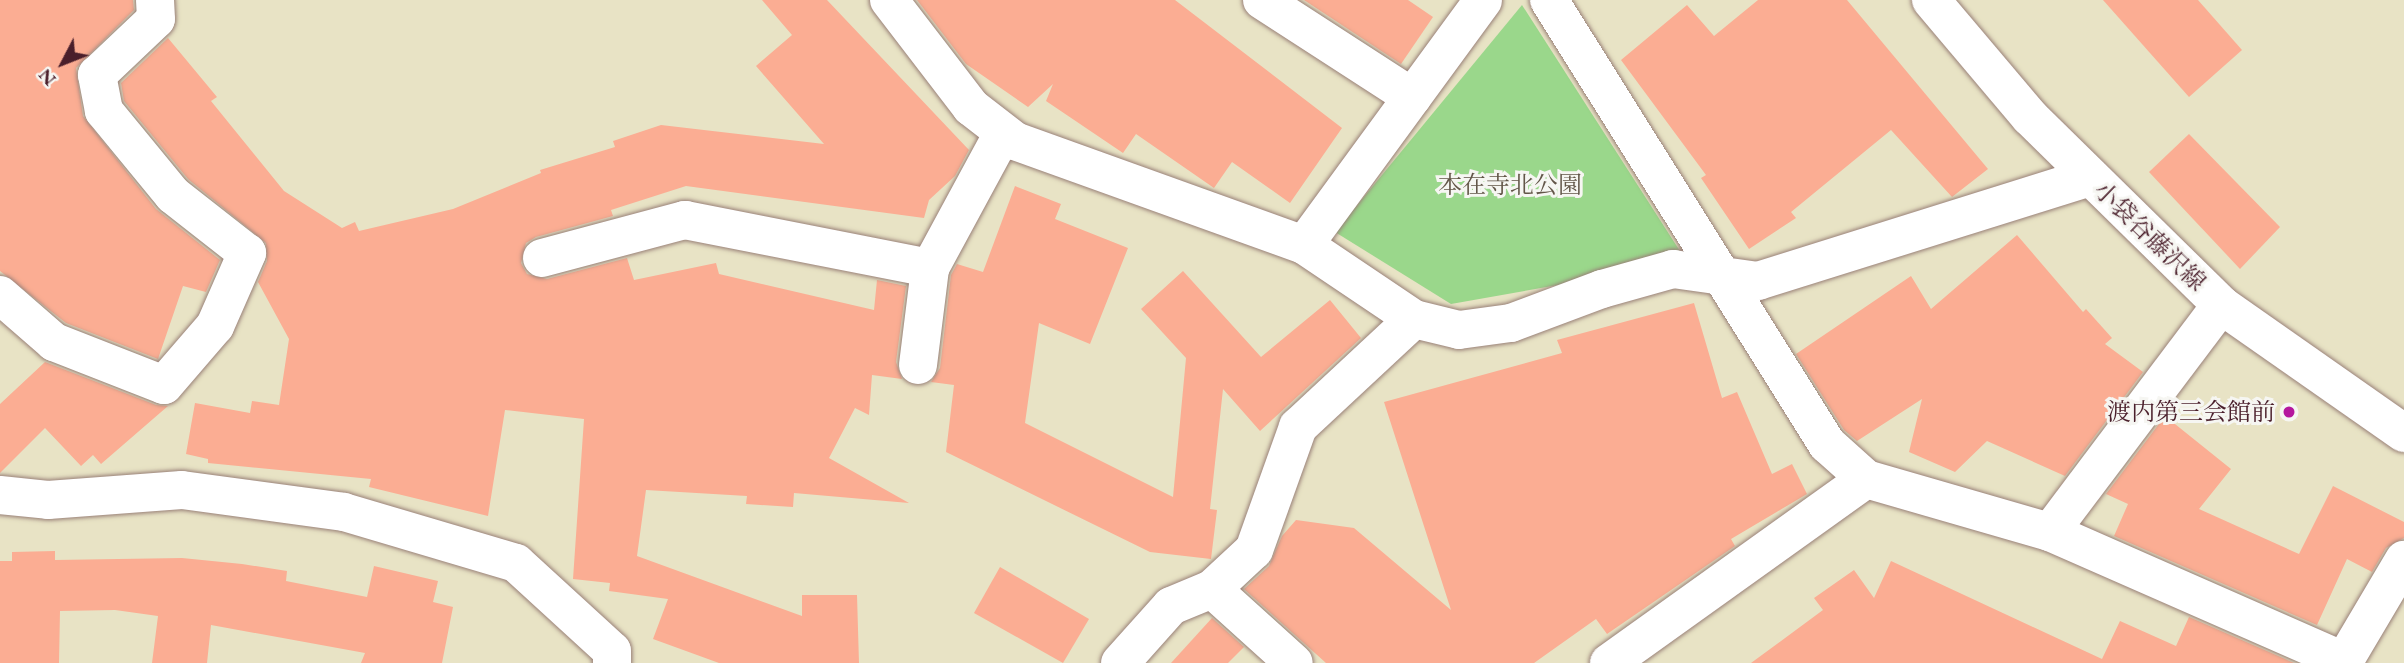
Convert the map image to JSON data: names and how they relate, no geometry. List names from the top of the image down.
{
  "streets": {
    "street": ["小袋谷藤沢線"]
  },
  "parks": ["本在寺北公園"],
  "places": ["渡内第三会館前"],
  "north": "bottom left"
}
